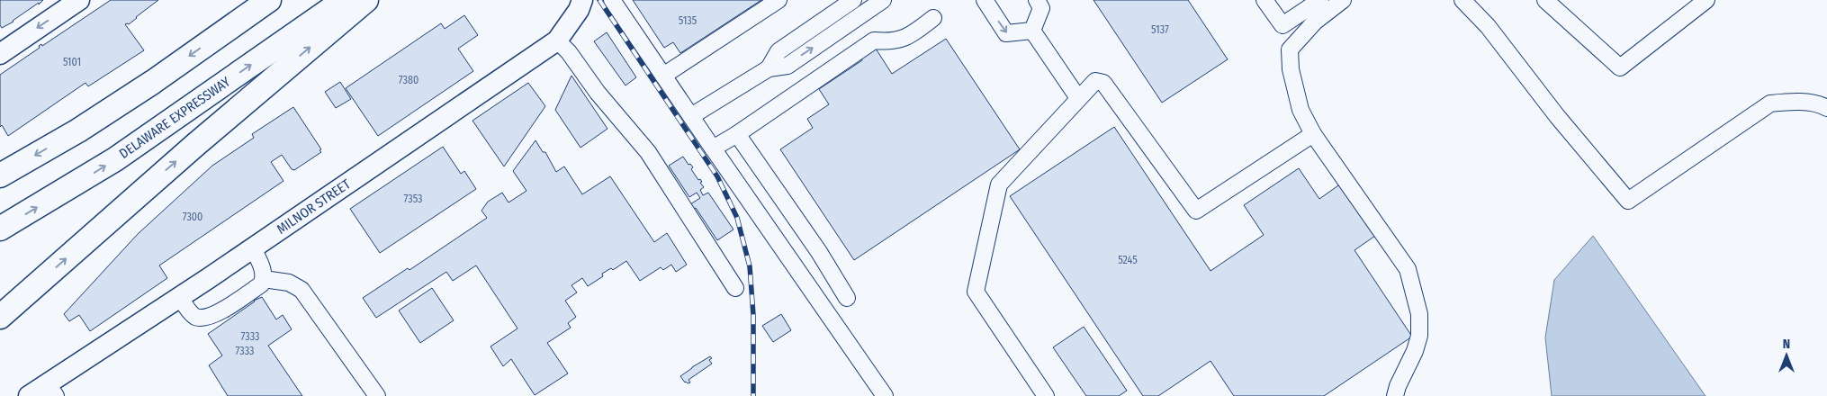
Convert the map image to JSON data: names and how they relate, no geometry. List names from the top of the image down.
{
  "streets": {
    "highway": ["DELAWARE EXPRESSWAY"],
    "main road": ["MILNOR STREET"]
  },
  "house_numbers": [
    "5135",
    "5137",
    "5101",
    "7380",
    "7353",
    "7300",
    "5245",
    "7333",
    "7333"
  ],
  "north": "top"
}
